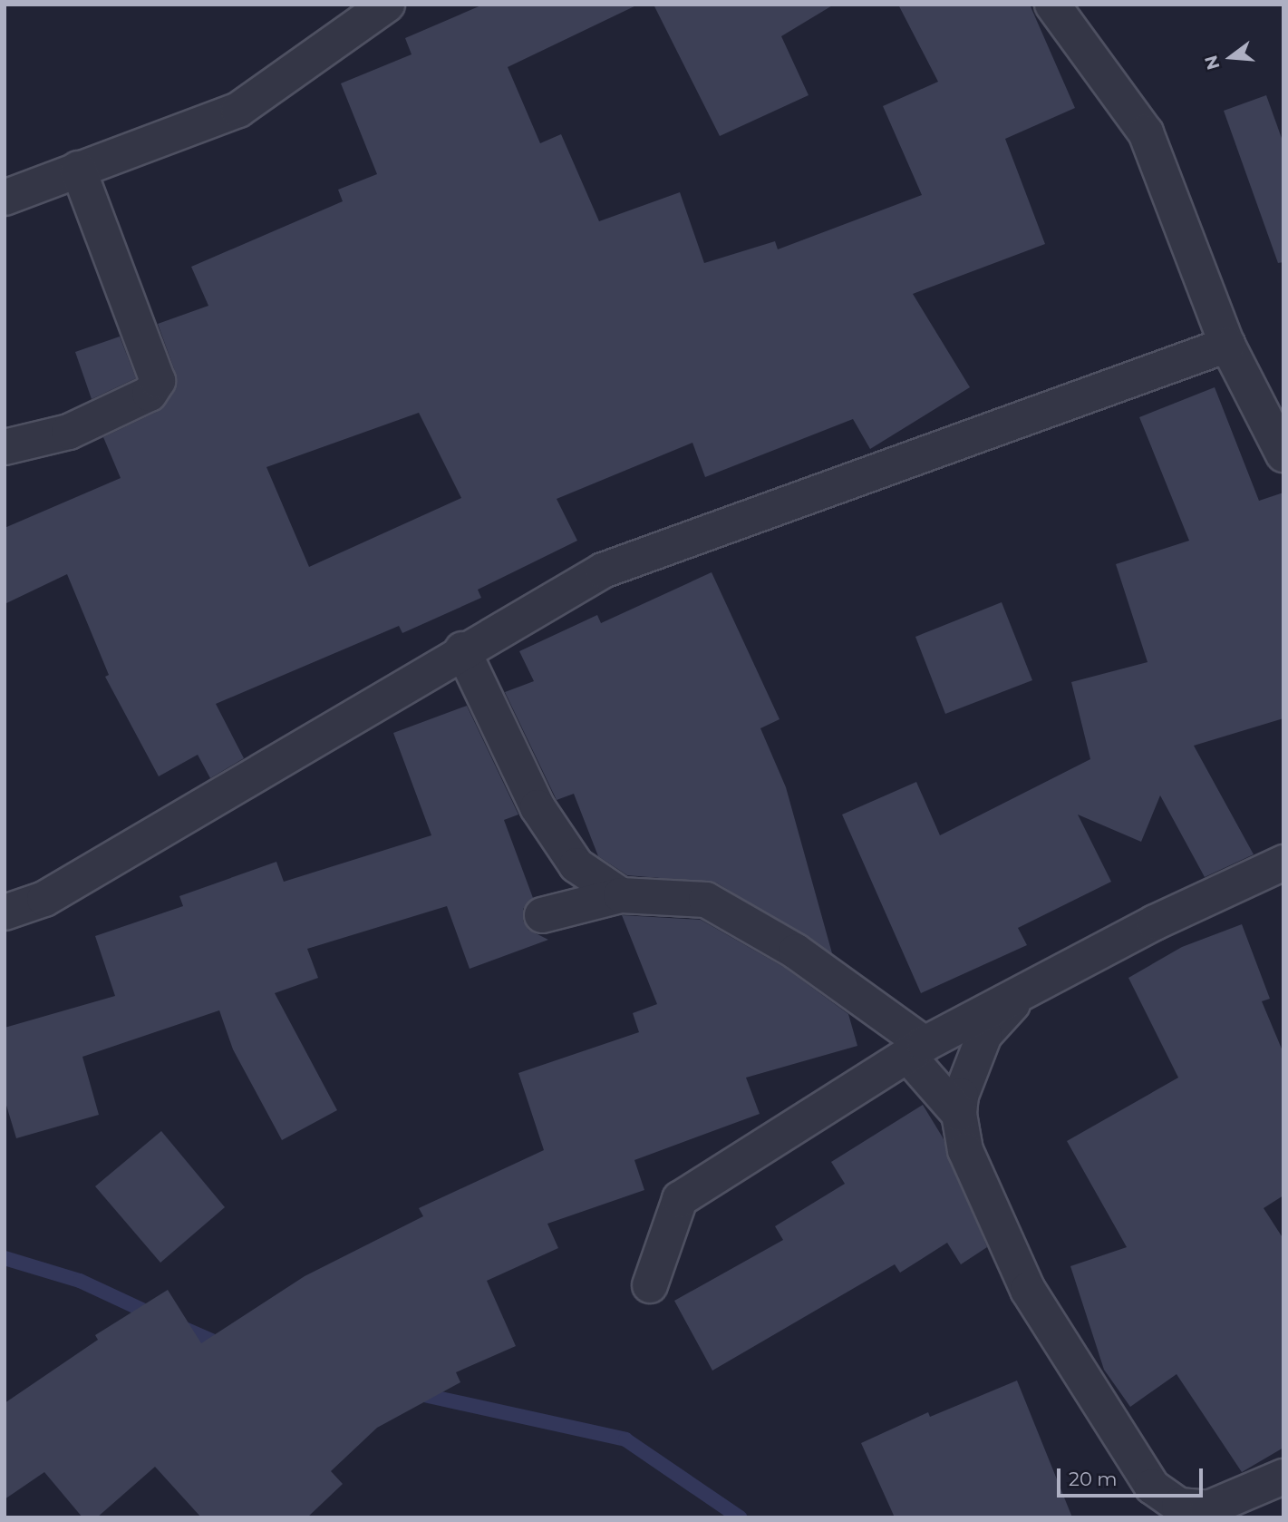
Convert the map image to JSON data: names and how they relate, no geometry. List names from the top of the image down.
{
  "scale_bar": "20 m",
  "north": "left"
}
